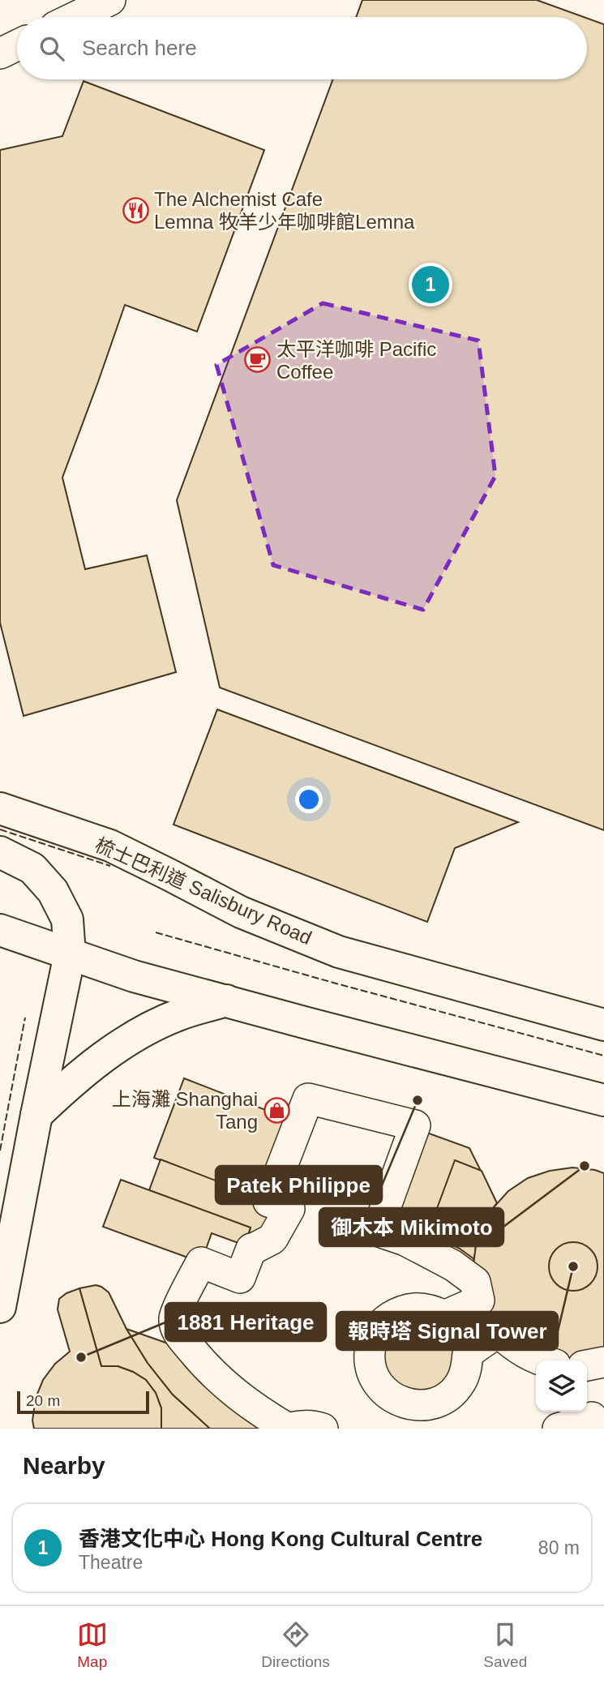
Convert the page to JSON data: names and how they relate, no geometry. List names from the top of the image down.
{
  "streets": {
    "main road": ["梳士巴利道 Salisbury Road"]
  },
  "places": {
    "restaurant": ["The Alchemist Cafe Lemna 牧羊少年咖啡館Lemna"],
    "cafe": ["太平洋咖啡 Pacific Coffee"],
    "other": [
      "Patek Philippe",
      "御木本 Mikimoto",
      "報時塔 Signal Tower",
      "1881 Heritage"
    ],
    "shop": ["上海灘 Shanghai Tang"]
  },
  "scale_bar": "20 m",
  "page": {
    "search": "Search here",
    "pins": "1",
    "scale": "20 m",
    "heading": "Nearby",
    "list": [
      {
        "mark": "1",
        "name": "香港文化中心 Hong Kong Cultural Centre",
        "note": "Theatre",
        "value": "80 m"
      }
    ],
    "nav": ["Map", "Directions", "Saved"]
  }
}
